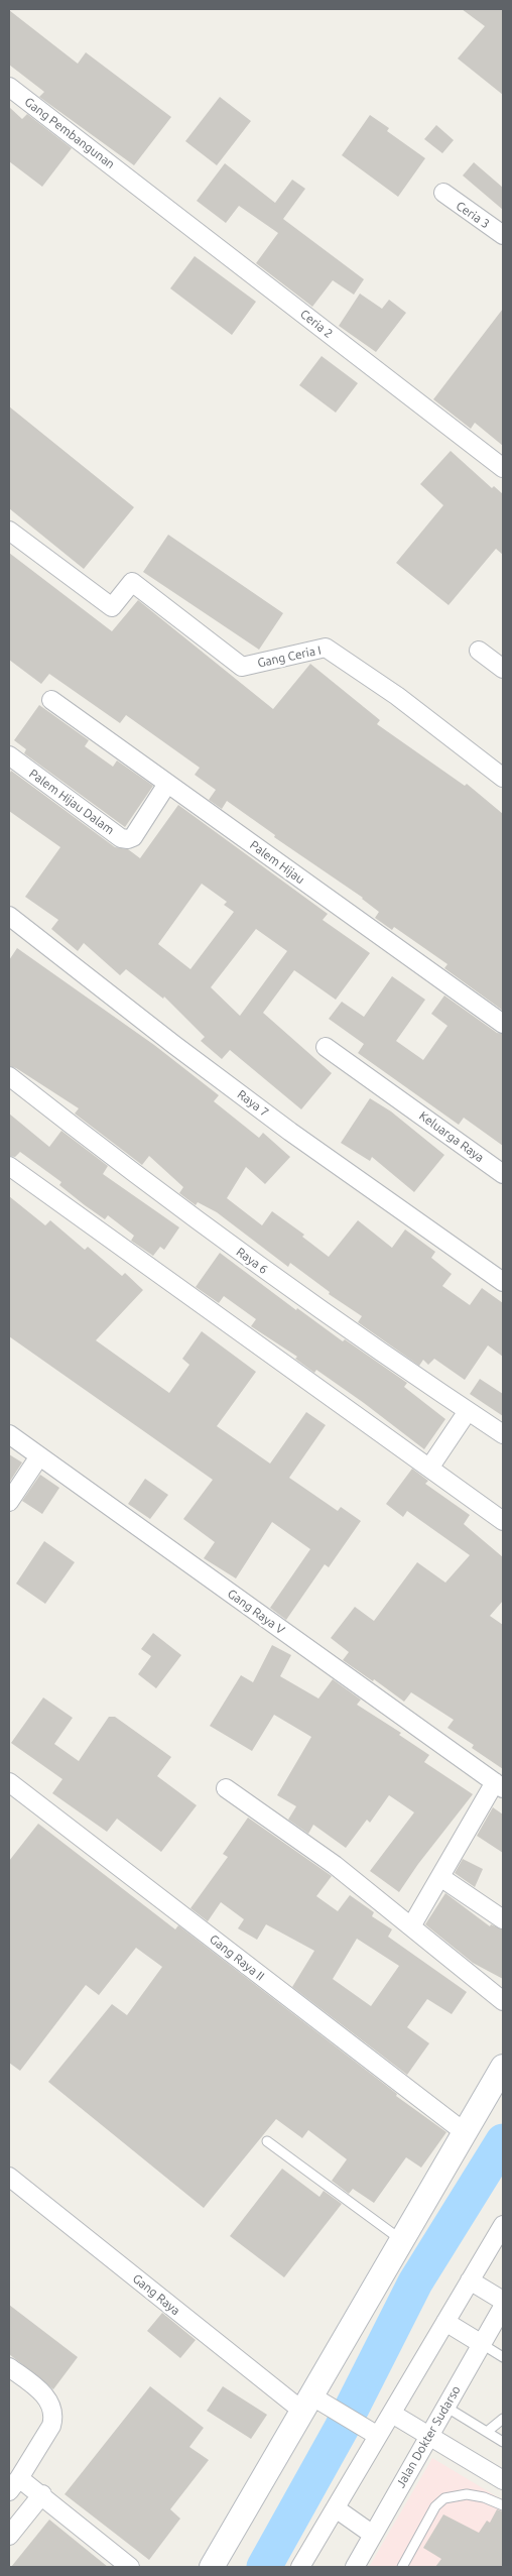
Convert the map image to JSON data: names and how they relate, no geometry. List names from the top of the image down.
{
  "streets": {
    "street": [
      "Gang Pembangunan",
      "Ceria 3",
      "Ceria 2",
      "Gang Ceria I",
      "Palem Hijau Dalam",
      "Palem Hijau",
      "Raya 7",
      "Keluarga Raya",
      "Raya 6",
      "Gang Raya V",
      "Gang Raya II",
      "Gang Raya",
      "Jalan Dokter Sudarso"
    ]
  },
  "crossings": [
    ["Gang Pembangunan", "Ceria 2"],
    ["Palem Hijau Dalam", "Palem Hijau"]
  ]
}
